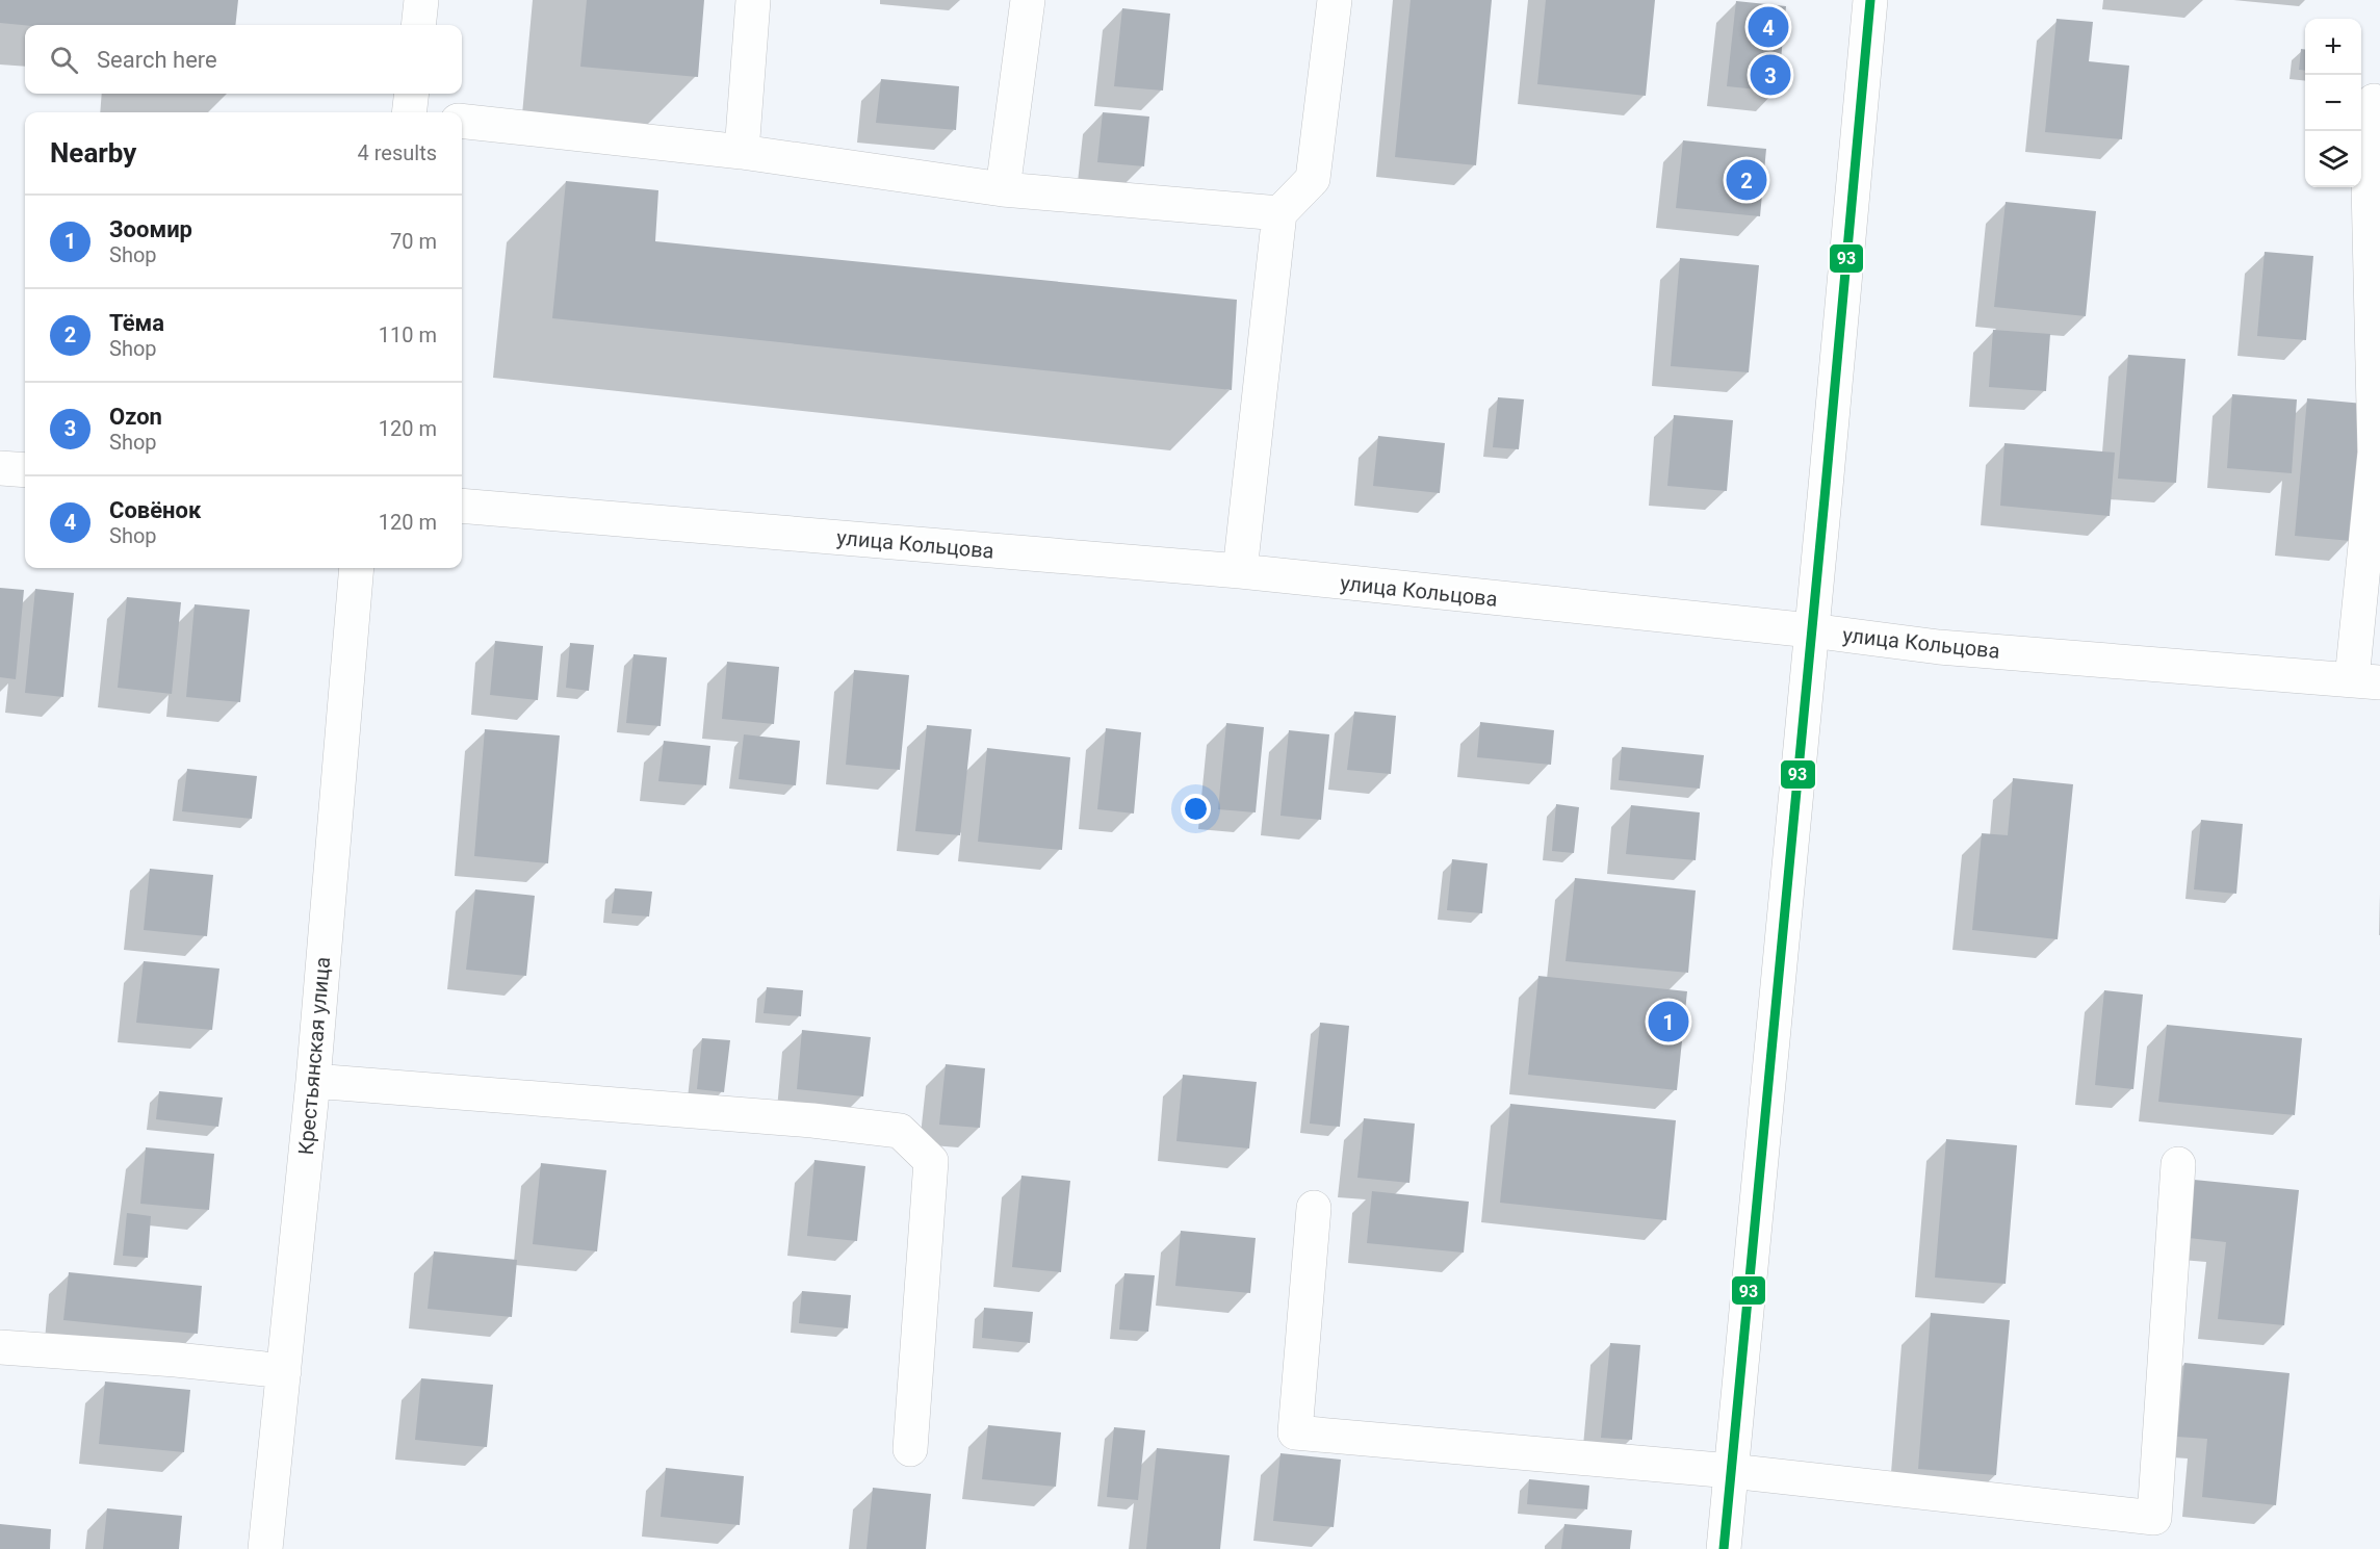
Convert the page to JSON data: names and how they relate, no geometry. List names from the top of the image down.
{
  "streets": {
    "street": ["улица Кольцова", "Крестьянская улица"]
  },
  "lines": ["transit line 93"],
  "page": {
    "pins": [
      "4",
      "3",
      "2",
      "1"
    ],
    "map_buttons": ["+", "−"],
    "search": "Search here",
    "heading": ["Nearby", "4 results"],
    "list": [
      {
        "mark": "1",
        "name": "Зоомир",
        "note": "Shop",
        "value": "70 m"
      },
      {
        "mark": "2",
        "name": "Тёма",
        "note": "Shop",
        "value": "110 m"
      },
      {
        "mark": "3",
        "name": "Ozon",
        "note": "Shop",
        "value": "120 m"
      },
      {
        "mark": "4",
        "name": "Совёнок",
        "note": "Shop",
        "value": "120 m"
      }
    ]
  }
}
